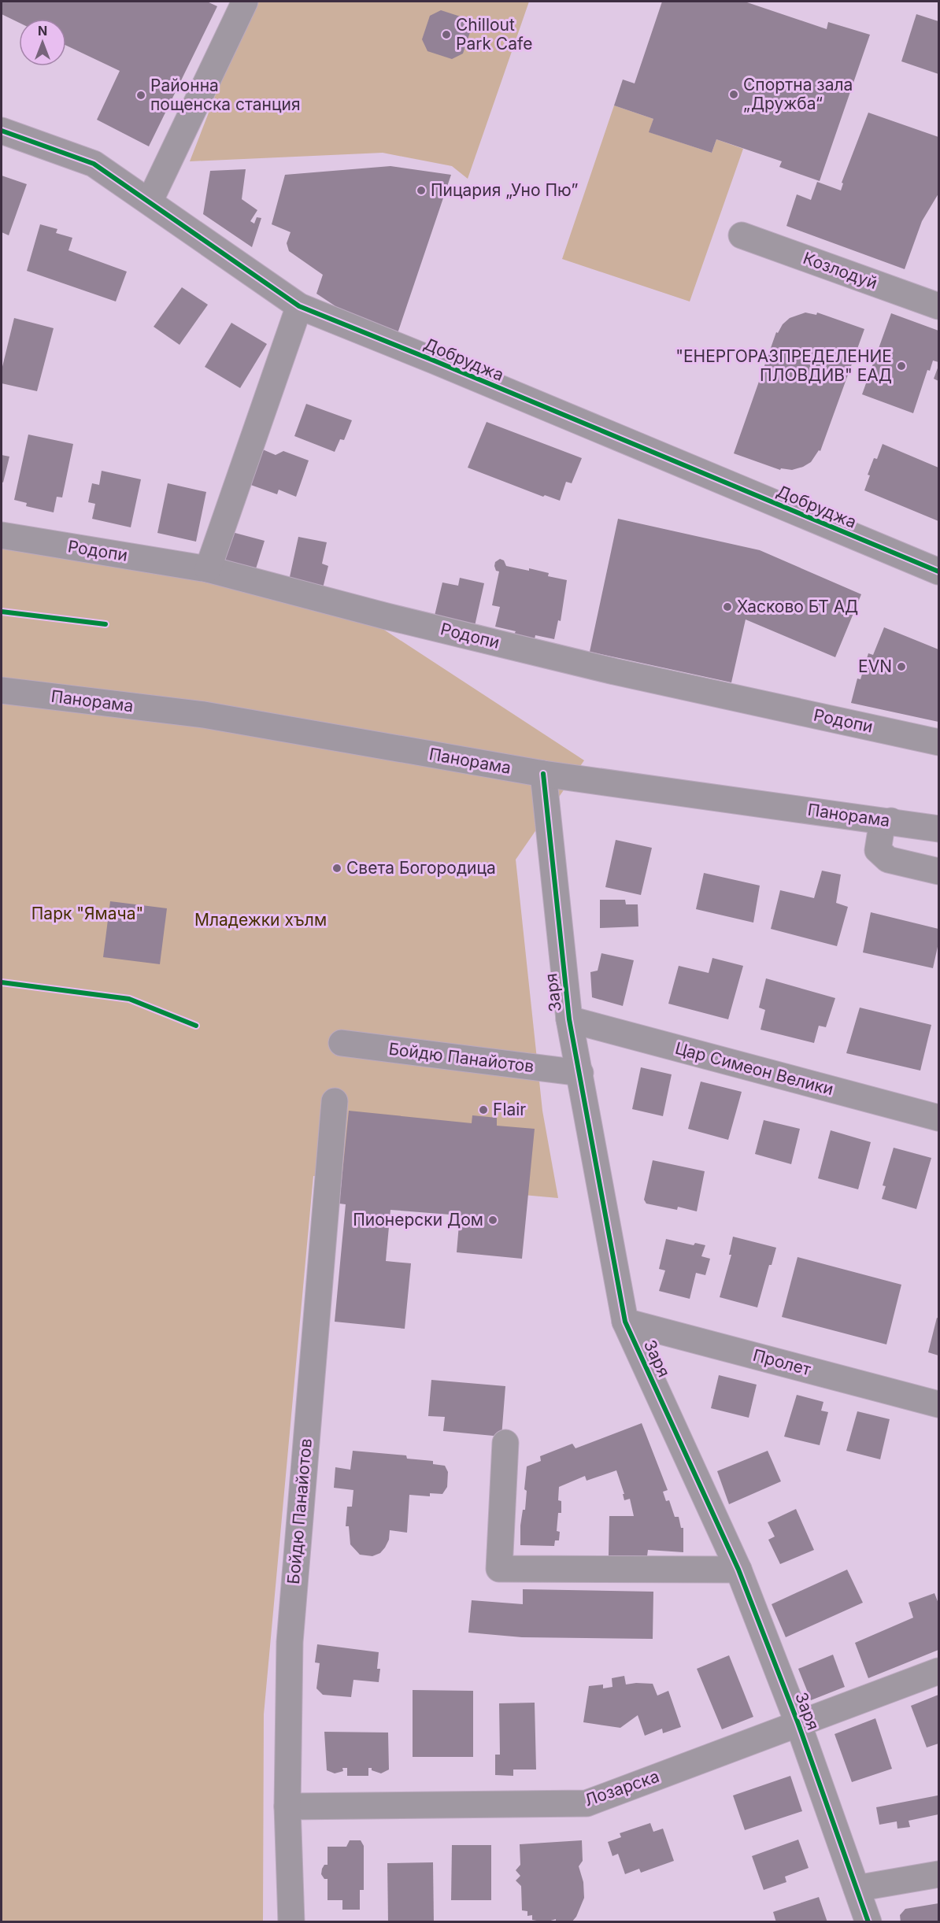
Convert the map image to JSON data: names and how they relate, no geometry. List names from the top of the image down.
{
  "streets": {
    "street": [
      "Козлодуй",
      "Добруджа",
      "Родопи",
      "Панорама",
      "Заря",
      "Бойдю Панайотов",
      "Цар Симеон Велики",
      "Пролет",
      "Лозарска"
    ]
  },
  "crossings": [
    ["Панорама", "Заря"],
    ["Заря", "Бойдю Панайотов"],
    ["Заря", "Цар Симеон Велики"],
    ["Заря", "Пролет"],
    ["Заря", "Лозарска"],
    ["Бойдю Панайотов", "Лозарска"]
  ],
  "parks": ["Парк \"Ямача\"", "Младежки хълм"],
  "places": [
    "Chillout Park Cafe",
    "Спортна зала „Дружба“",
    "Районна пощенска станция",
    "Пицария „Уно Пю”",
    "\"ЕНЕРГОРАЗПРЕДЕЛЕНИЕ ПЛОВДИВ\" ЕАД",
    "Хасково БТ АД",
    "EVN",
    "Света Богородица",
    "Flair",
    "Пионерски Дом"
  ],
  "north": "top"
}
